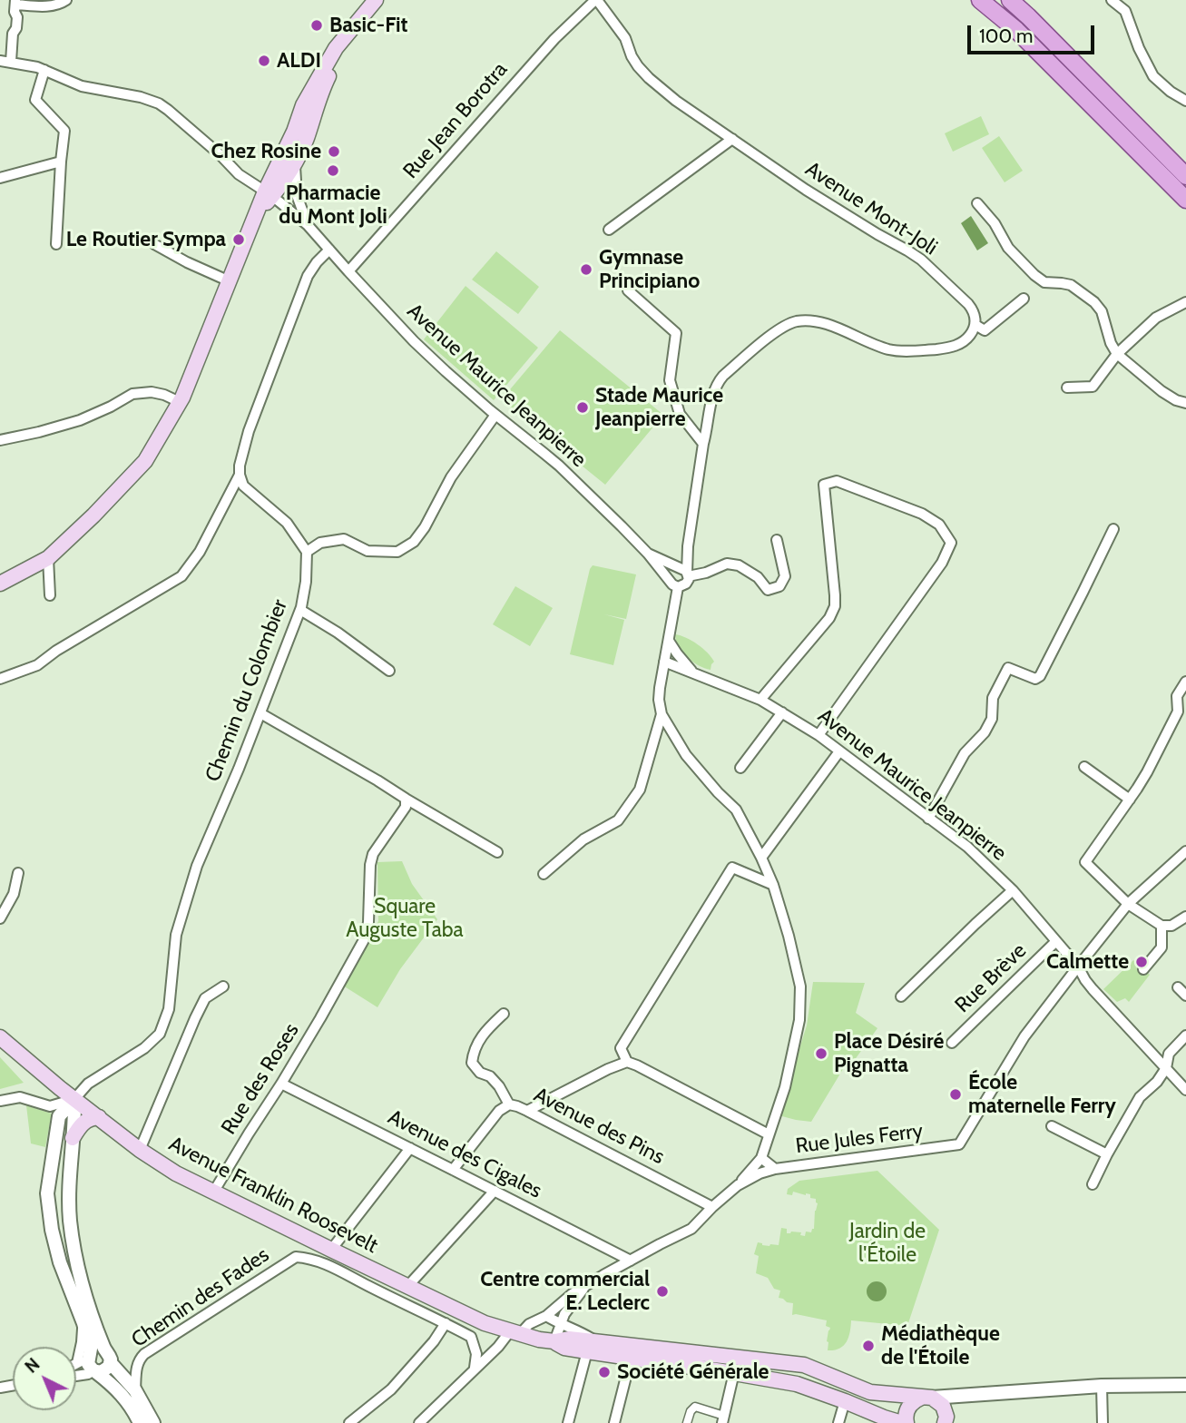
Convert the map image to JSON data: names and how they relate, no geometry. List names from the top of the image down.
{
  "streets": {
    "main road": ["Avenue Franklin Roosevelt"],
    "street": [
      "Rue Jean Borotra",
      "Avenue Mont-Joli",
      "Avenue Maurice Jeanpierre",
      "Chemin du Colombier",
      "Rue Brève",
      "Rue des Roses",
      "Avenue des Pins",
      "Rue Jules Ferry",
      "Avenue des Cigales",
      "Chemin des Fades"
    ]
  },
  "crossings": [
    ["Rue Jean Borotra", "Avenue Mont-Joli"],
    ["Rue Jean Borotra", "Avenue Maurice Jeanpierre"],
    ["Avenue Maurice Jeanpierre", "Rue Brève"],
    ["Avenue Maurice Jeanpierre", "Rue Jules Ferry"],
    ["Chemin du Colombier", "Avenue Franklin Roosevelt"],
    ["Rue des Roses", "Avenue des Cigales"],
    ["Rue des Roses", "Avenue Franklin Roosevelt"],
    ["Avenue des Pins", "Rue Jules Ferry"],
    ["Avenue des Pins", "Avenue des Cigales"],
    ["Rue Jules Ferry", "Avenue des Cigales"],
    ["Rue Jules Ferry", "Avenue Franklin Roosevelt"]
  ],
  "parks": ["Square Auguste Taba", "Jardin de l'Étoile"],
  "places": [
    "Basic-Fit",
    "ALDI",
    "Chez Rosine",
    "Pharmacie du Mont Joli",
    "Le Routier Sympa",
    "Gymnase Principiano",
    "Stade Maurice Jeanpierre",
    "Calmette",
    "Place Désiré Pignatta",
    "École maternelle Ferry",
    "Centre commercial E. Leclerc",
    "Médiathèque de l'Étoile",
    "Société Générale"
  ],
  "scale_bar": "100 m",
  "north": "top left"
}
